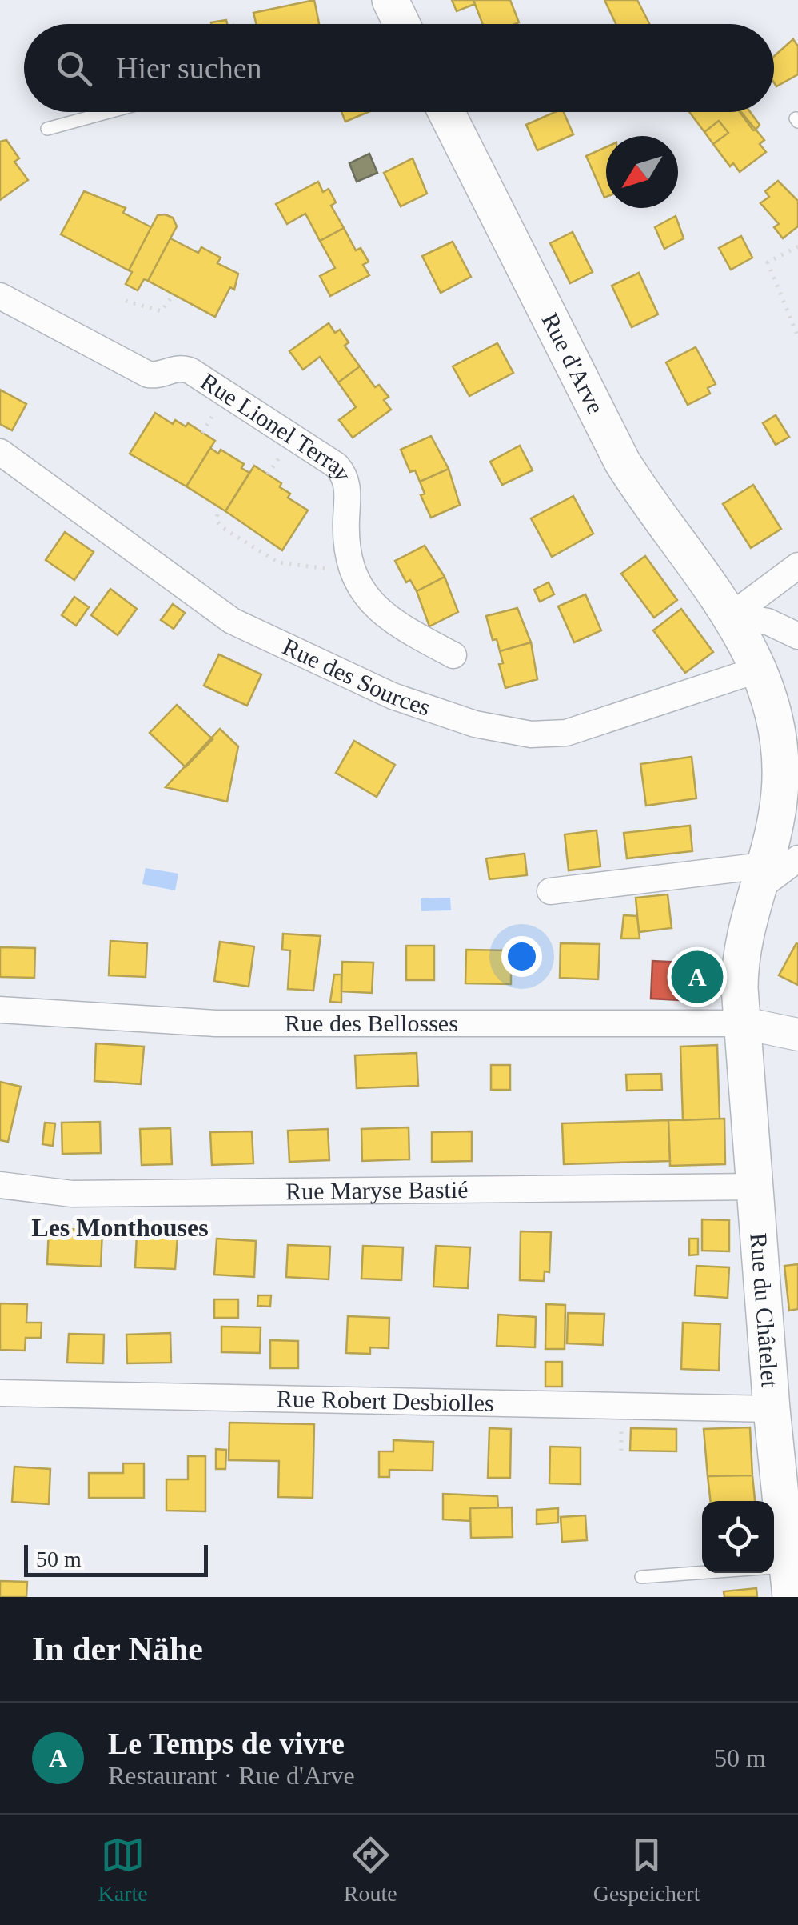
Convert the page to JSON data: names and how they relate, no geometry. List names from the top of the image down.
{
  "streets": {
    "main road": ["Rue d'Arve", "Rue du Châtelet"],
    "street": [
      "Rue Lionel Terray",
      "Rue des Sources",
      "Rue des Bellosses",
      "Rue Maryse Bastié",
      "Rue Robert Desbiolles"
    ]
  },
  "crossings": [
    ["Rue d'Arve", "Rue des Sources"],
    ["Rue d'Arve", "Rue des Bellosses"],
    ["Rue d'Arve", "Rue du Châtelet"],
    ["Rue des Bellosses", "Rue du Châtelet"],
    ["Rue Maryse Bastié", "Rue du Châtelet"],
    ["Rue du Châtelet", "Rue Robert Desbiolles"]
  ],
  "districts": ["Les Monthouses"],
  "scale_bar": "50 m",
  "north": "bottom left",
  "page": {
    "search": "Hier suchen",
    "pins": "A",
    "scale": "50 m",
    "heading": "In der Nähe",
    "list": [
      {
        "mark": "A",
        "name": "Le Temps de vivre",
        "note": "Restaurant · Rue d'Arve",
        "value": "50 m"
      }
    ],
    "nav": ["Karte", "Route", "Gespeichert"]
  }
}
